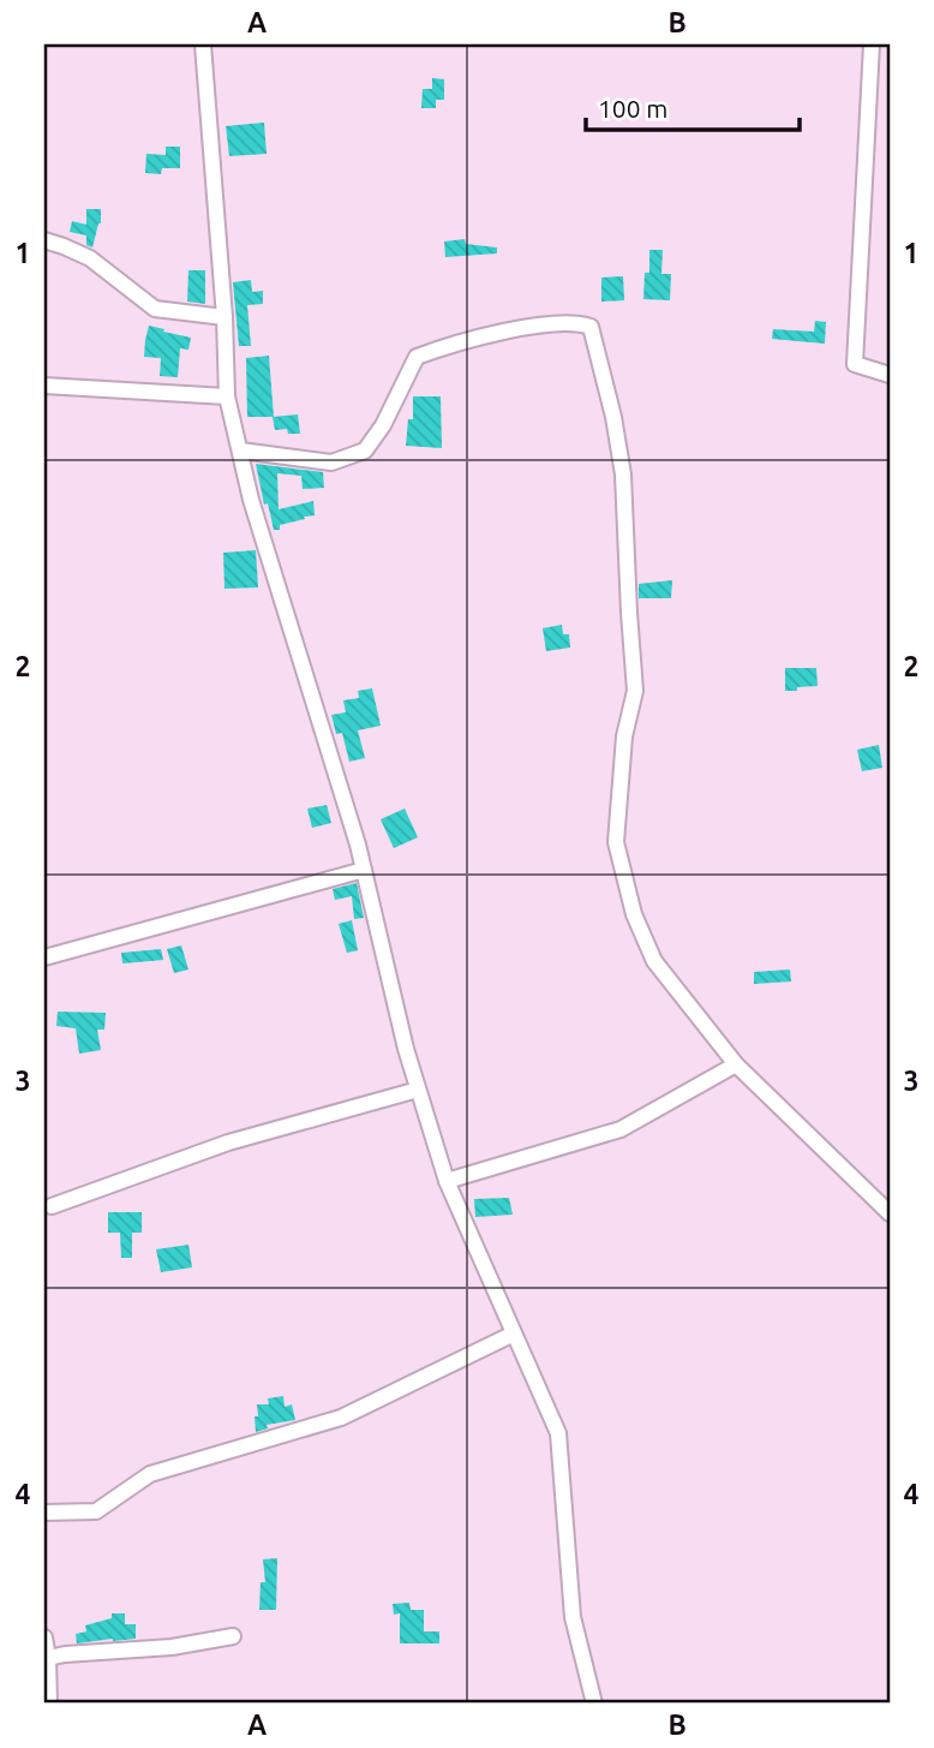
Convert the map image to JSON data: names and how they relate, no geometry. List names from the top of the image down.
{
  "scale_bar": "100 m",
  "grid": {
    "columns": ["A", "B"],
    "rows": [
      "1",
      "2",
      "3",
      "4"
    ]
  }
}
